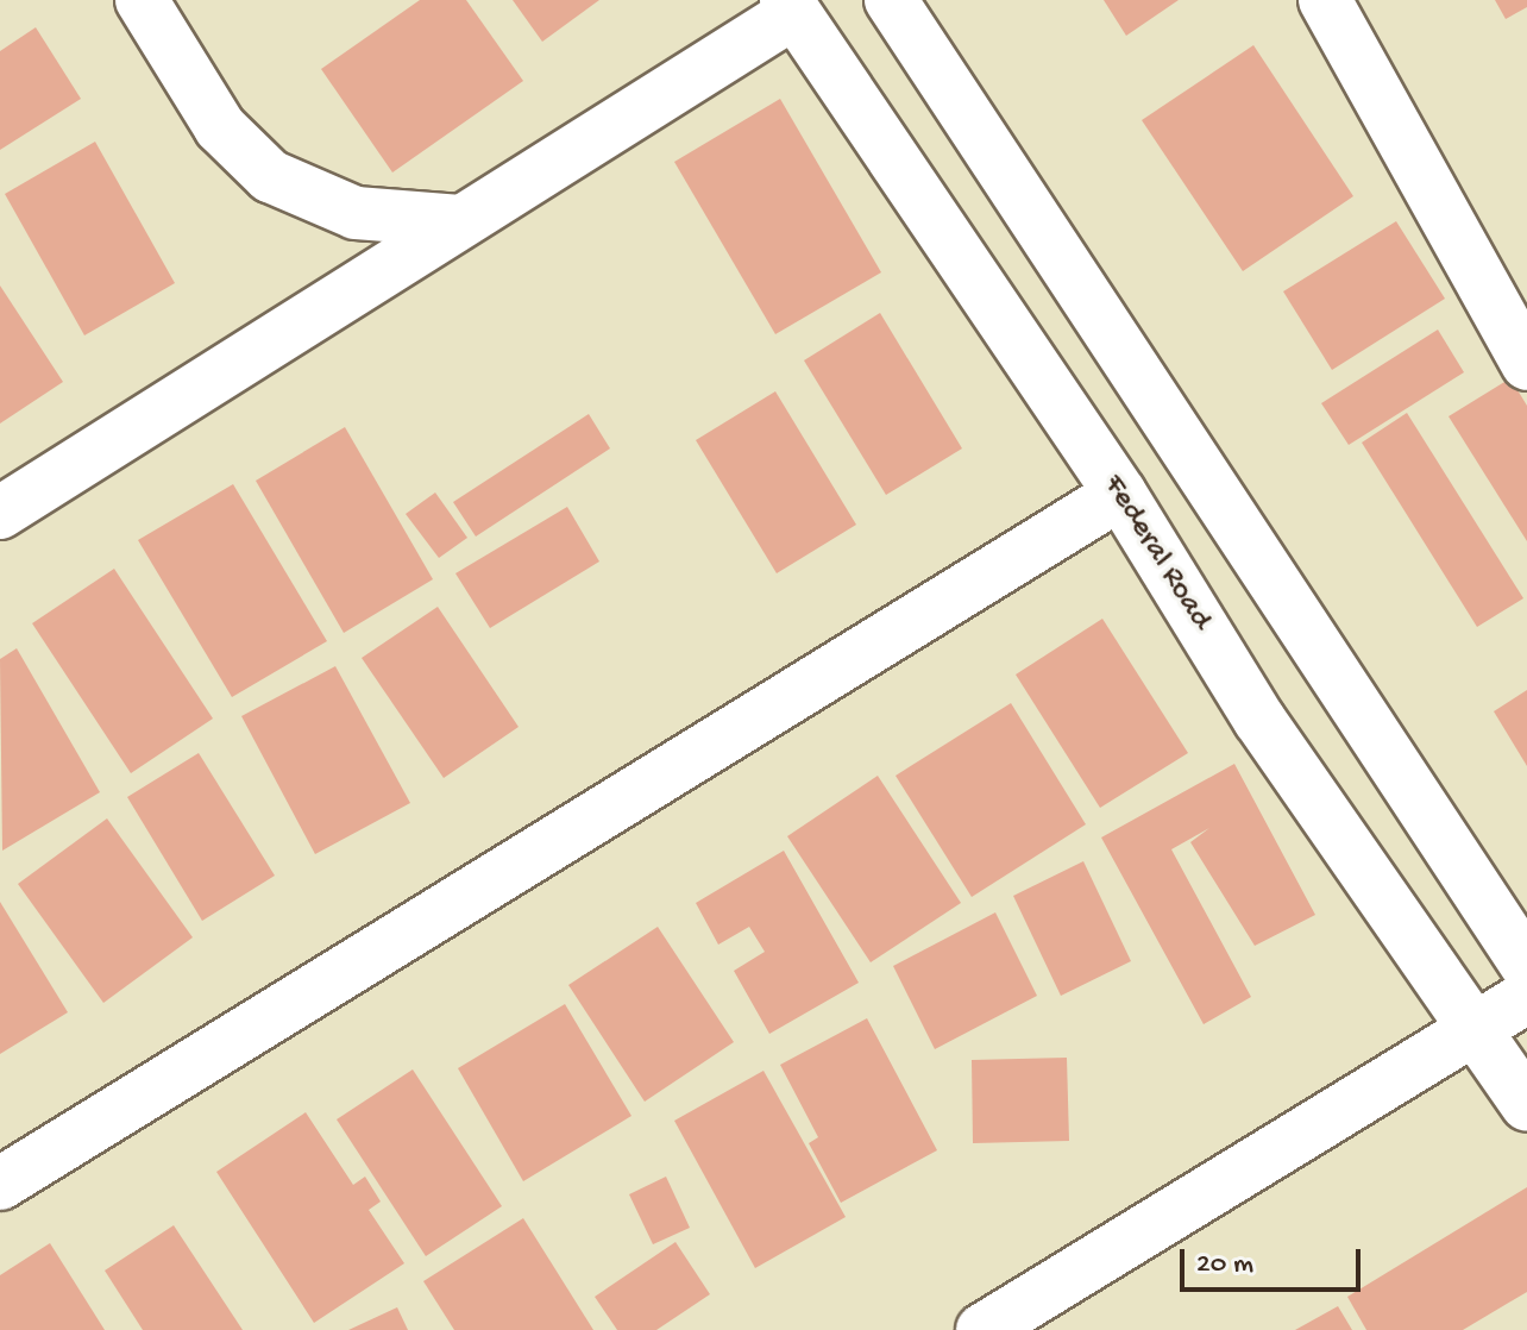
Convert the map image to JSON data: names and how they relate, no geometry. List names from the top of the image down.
{
  "streets": {
    "street": ["Federal Road"]
  },
  "scale_bar": "20 m"
}
